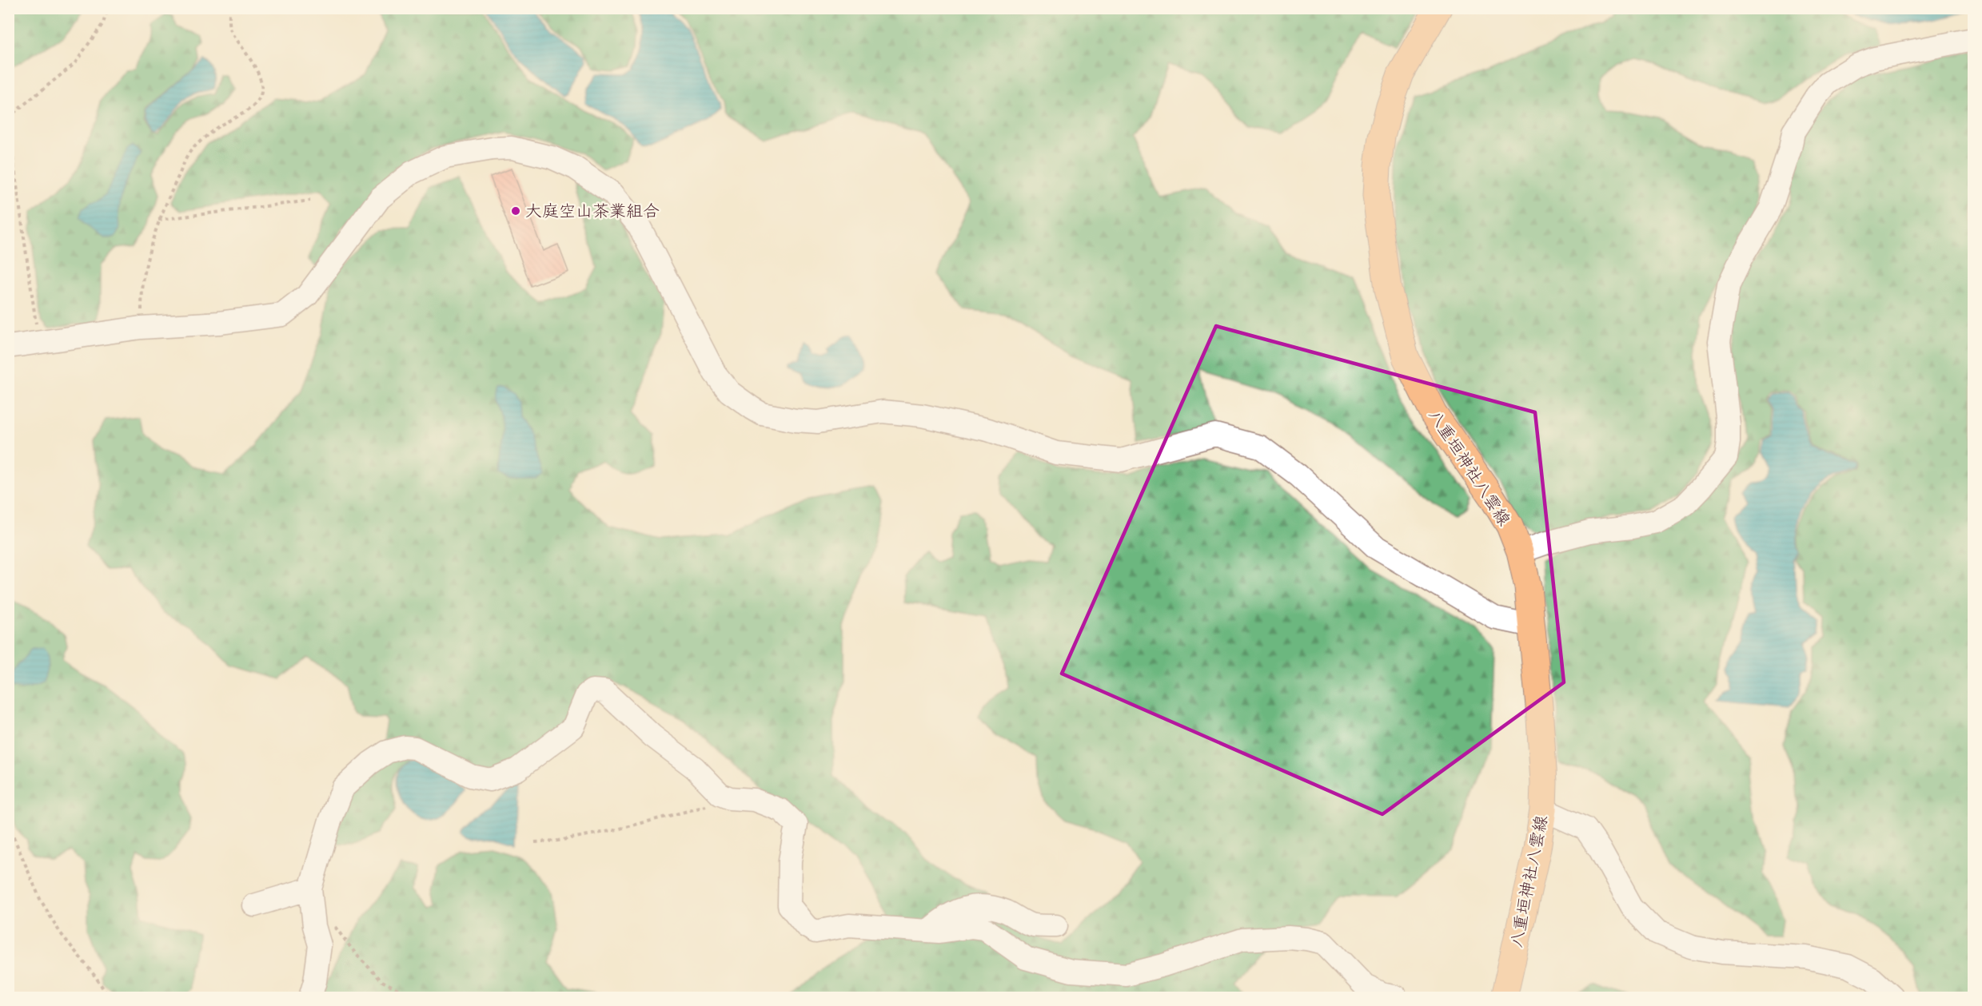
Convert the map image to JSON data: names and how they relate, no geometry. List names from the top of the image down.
{
  "streets": {
    "main road": ["八重垣神社八雲線"]
  },
  "places": ["大庭空山茶業組合"]
}
